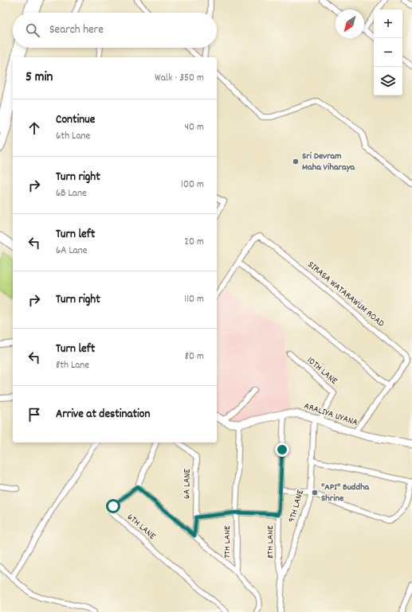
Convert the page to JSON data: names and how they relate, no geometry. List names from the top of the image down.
{
  "streets": {
    "street": [
      "SIRASA WATARAWUM ROAD",
      "10TH LANE",
      "ARALIYA UYANA",
      "6A LANE",
      "9TH LANE",
      "6TH LANE",
      "7TH LANE",
      "8TH LANE"
    ]
  },
  "crossings": [
    ["SIRASA WATARAWUM ROAD", "ARALIYA UYANA"],
    ["10TH LANE", "ARALIYA UYANA"],
    ["10TH LANE", "9TH LANE"],
    ["ARALIYA UYANA", "9TH LANE"],
    ["ARALIYA UYANA", "7TH LANE"],
    ["ARALIYA UYANA", "8TH LANE"],
    ["9TH LANE", "8TH LANE"]
  ],
  "places": ["Sri Devram Maha Viharaya", "\"API\" Buddha Shrine"],
  "north": "bottom left",
  "page": {
    "map_buttons": ["+", "−"],
    "search": "Search here",
    "heading": ["5 min", "Walk · 350 m"],
    "list": [
      ["Continue", "6th Lane", "40 m"],
      ["Turn right", "6B Lane", "100 m"],
      ["Turn left", "6A Lane", "20 m"],
      ["Turn right", "110 m"],
      ["Turn left", "8th Lane", "80 m"],
      "Arrive at destination"
    ]
  }
}
